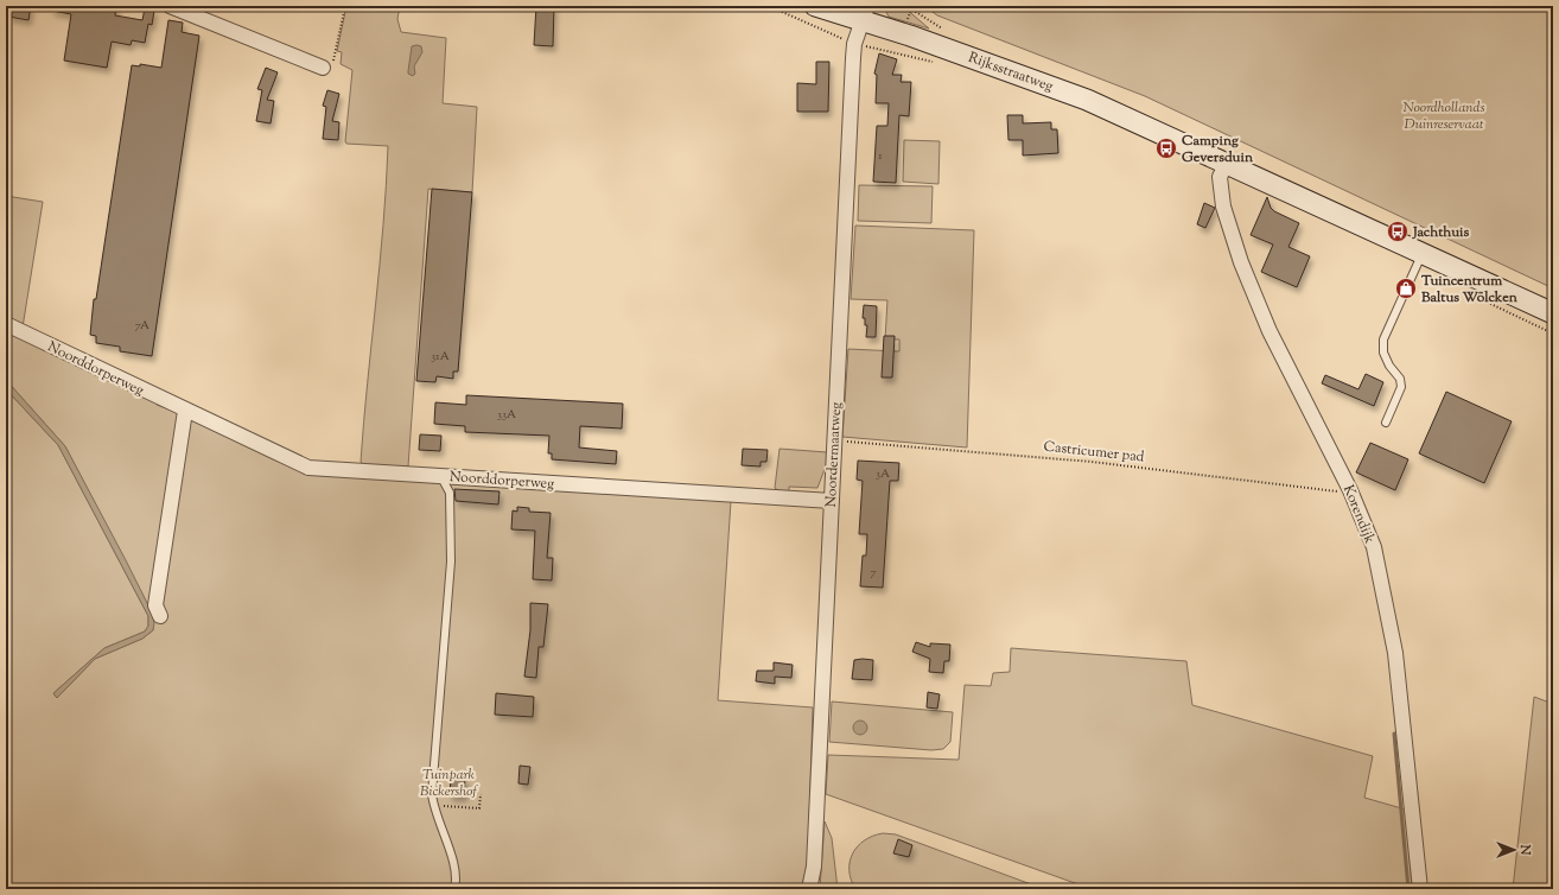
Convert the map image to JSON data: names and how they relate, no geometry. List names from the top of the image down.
{
  "streets": {
    "main road": ["Rijksstraatweg"],
    "street": ["Noorddorperweg", "Noordermaatweg", "Korendijk"],
    "path": ["Castricumer pad"]
  },
  "crossings": [
    ["Rijksstraatweg", "Noordermaatweg"],
    ["Rijksstraatweg", "Korendijk"],
    ["Noorddorperweg", "Noordermaatweg"],
    ["Castricumer pad", "Noordermaatweg"],
    ["Castricumer pad", "Korendijk"]
  ],
  "parks": ["Noordhollands Duinreservaat", "Tuinpark Bickershof"],
  "places": {
    "bus stop": ["Camping Geversduin", "Jachthuis"],
    "shop": ["Tuincentrum Baltus Wölcken"]
  },
  "house_numbers": [
    "1",
    "7A",
    "31A",
    "33A",
    "3A",
    "7"
  ],
  "north": "right"
}
